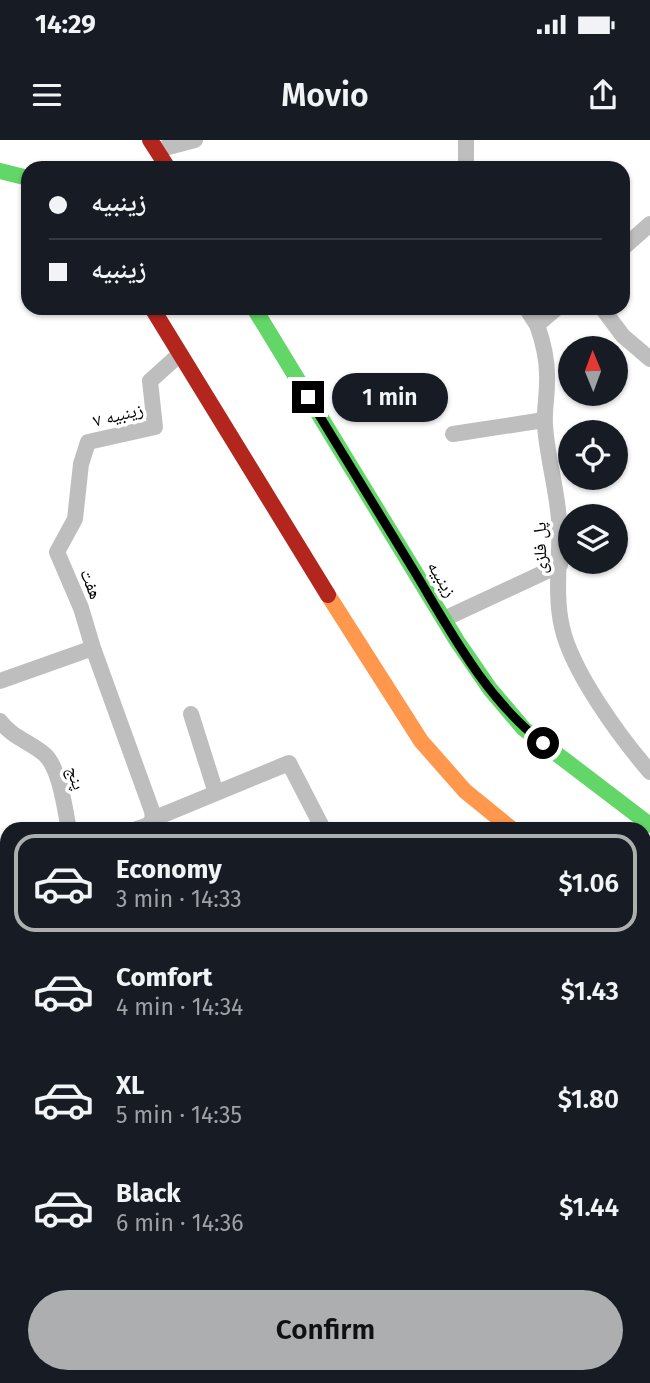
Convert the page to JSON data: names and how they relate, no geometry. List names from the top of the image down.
{
  "streets": {
    "main road": ["زینبیه"],
    "street": [
      "زینبیه ۷",
      "پل فلزی",
      "هفت",
      "پنج"
    ]
  },
  "crossings": [
    ["زینبیه ۷", "هفت"]
  ],
  "north": "top",
  "page": {
    "status": "14:29",
    "header": "Movio",
    "banner": ["زینبیه", "زینبیه"],
    "bubble": "1 min",
    "list": [
      {
        "name": "Economy",
        "note": "3 min · 14:33",
        "value": "$1.06"
      },
      {
        "name": "Comfort",
        "note": "4 min · 14:34",
        "value": "$1.43"
      },
      {
        "name": "XL",
        "note": "5 min · 14:35",
        "value": "$1.80"
      },
      {
        "name": "Black",
        "note": "6 min · 14:36",
        "value": "$1.44"
      }
    ],
    "buttons": "Confirm"
  }
}
